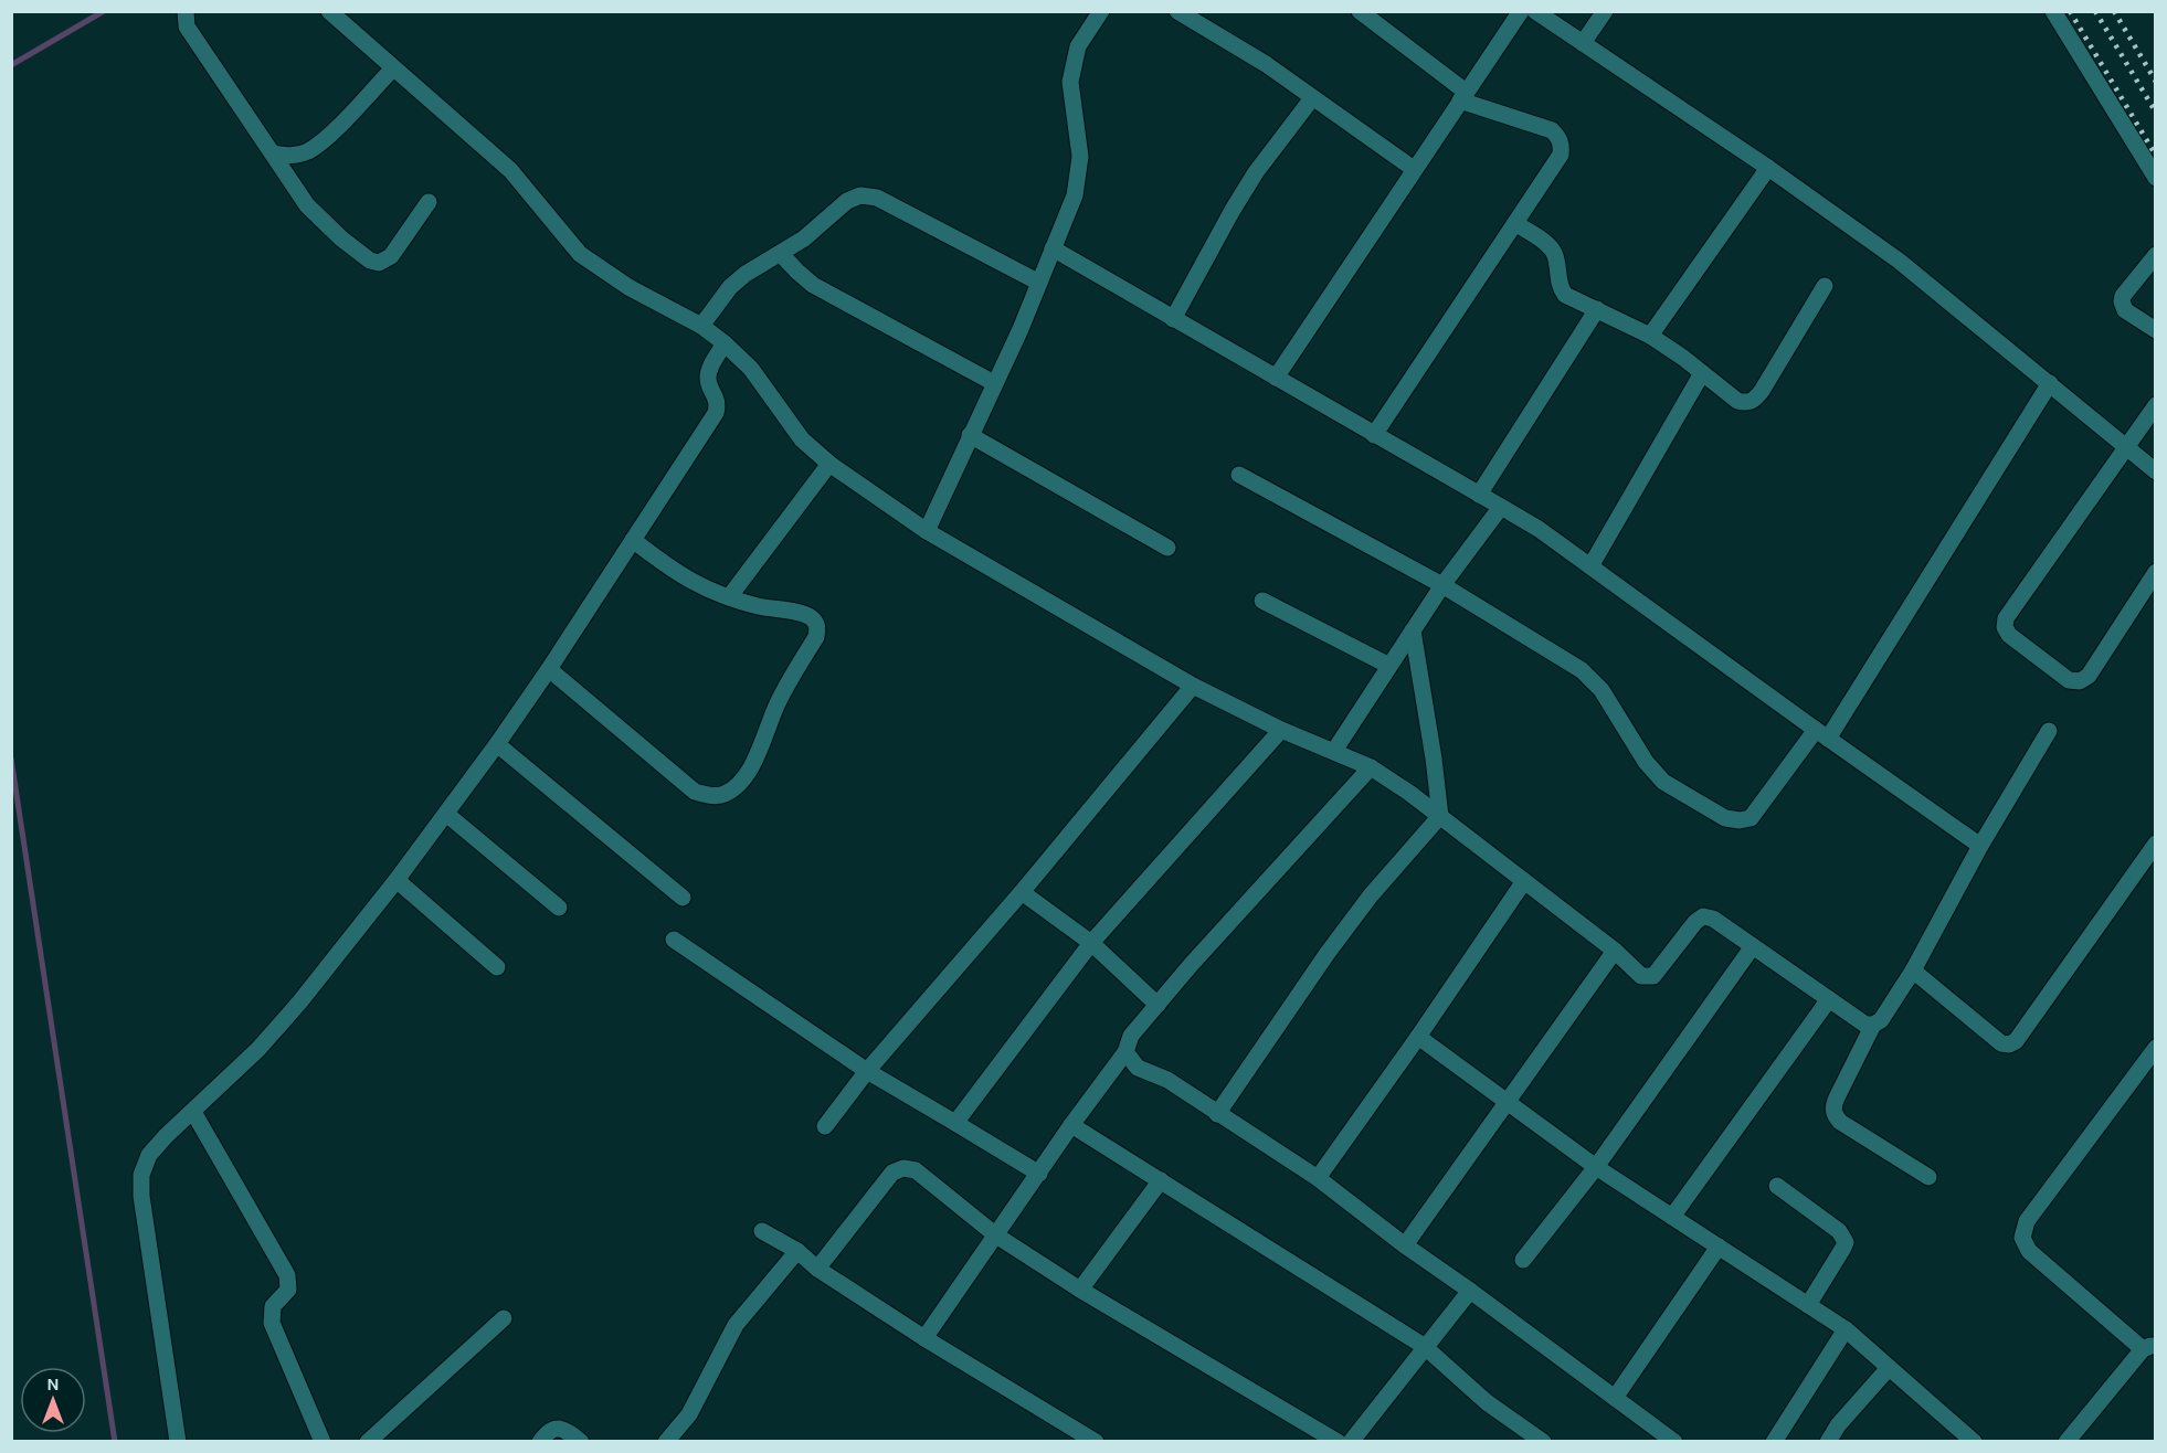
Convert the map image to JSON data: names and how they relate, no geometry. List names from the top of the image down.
{
  "north": "top"
}
